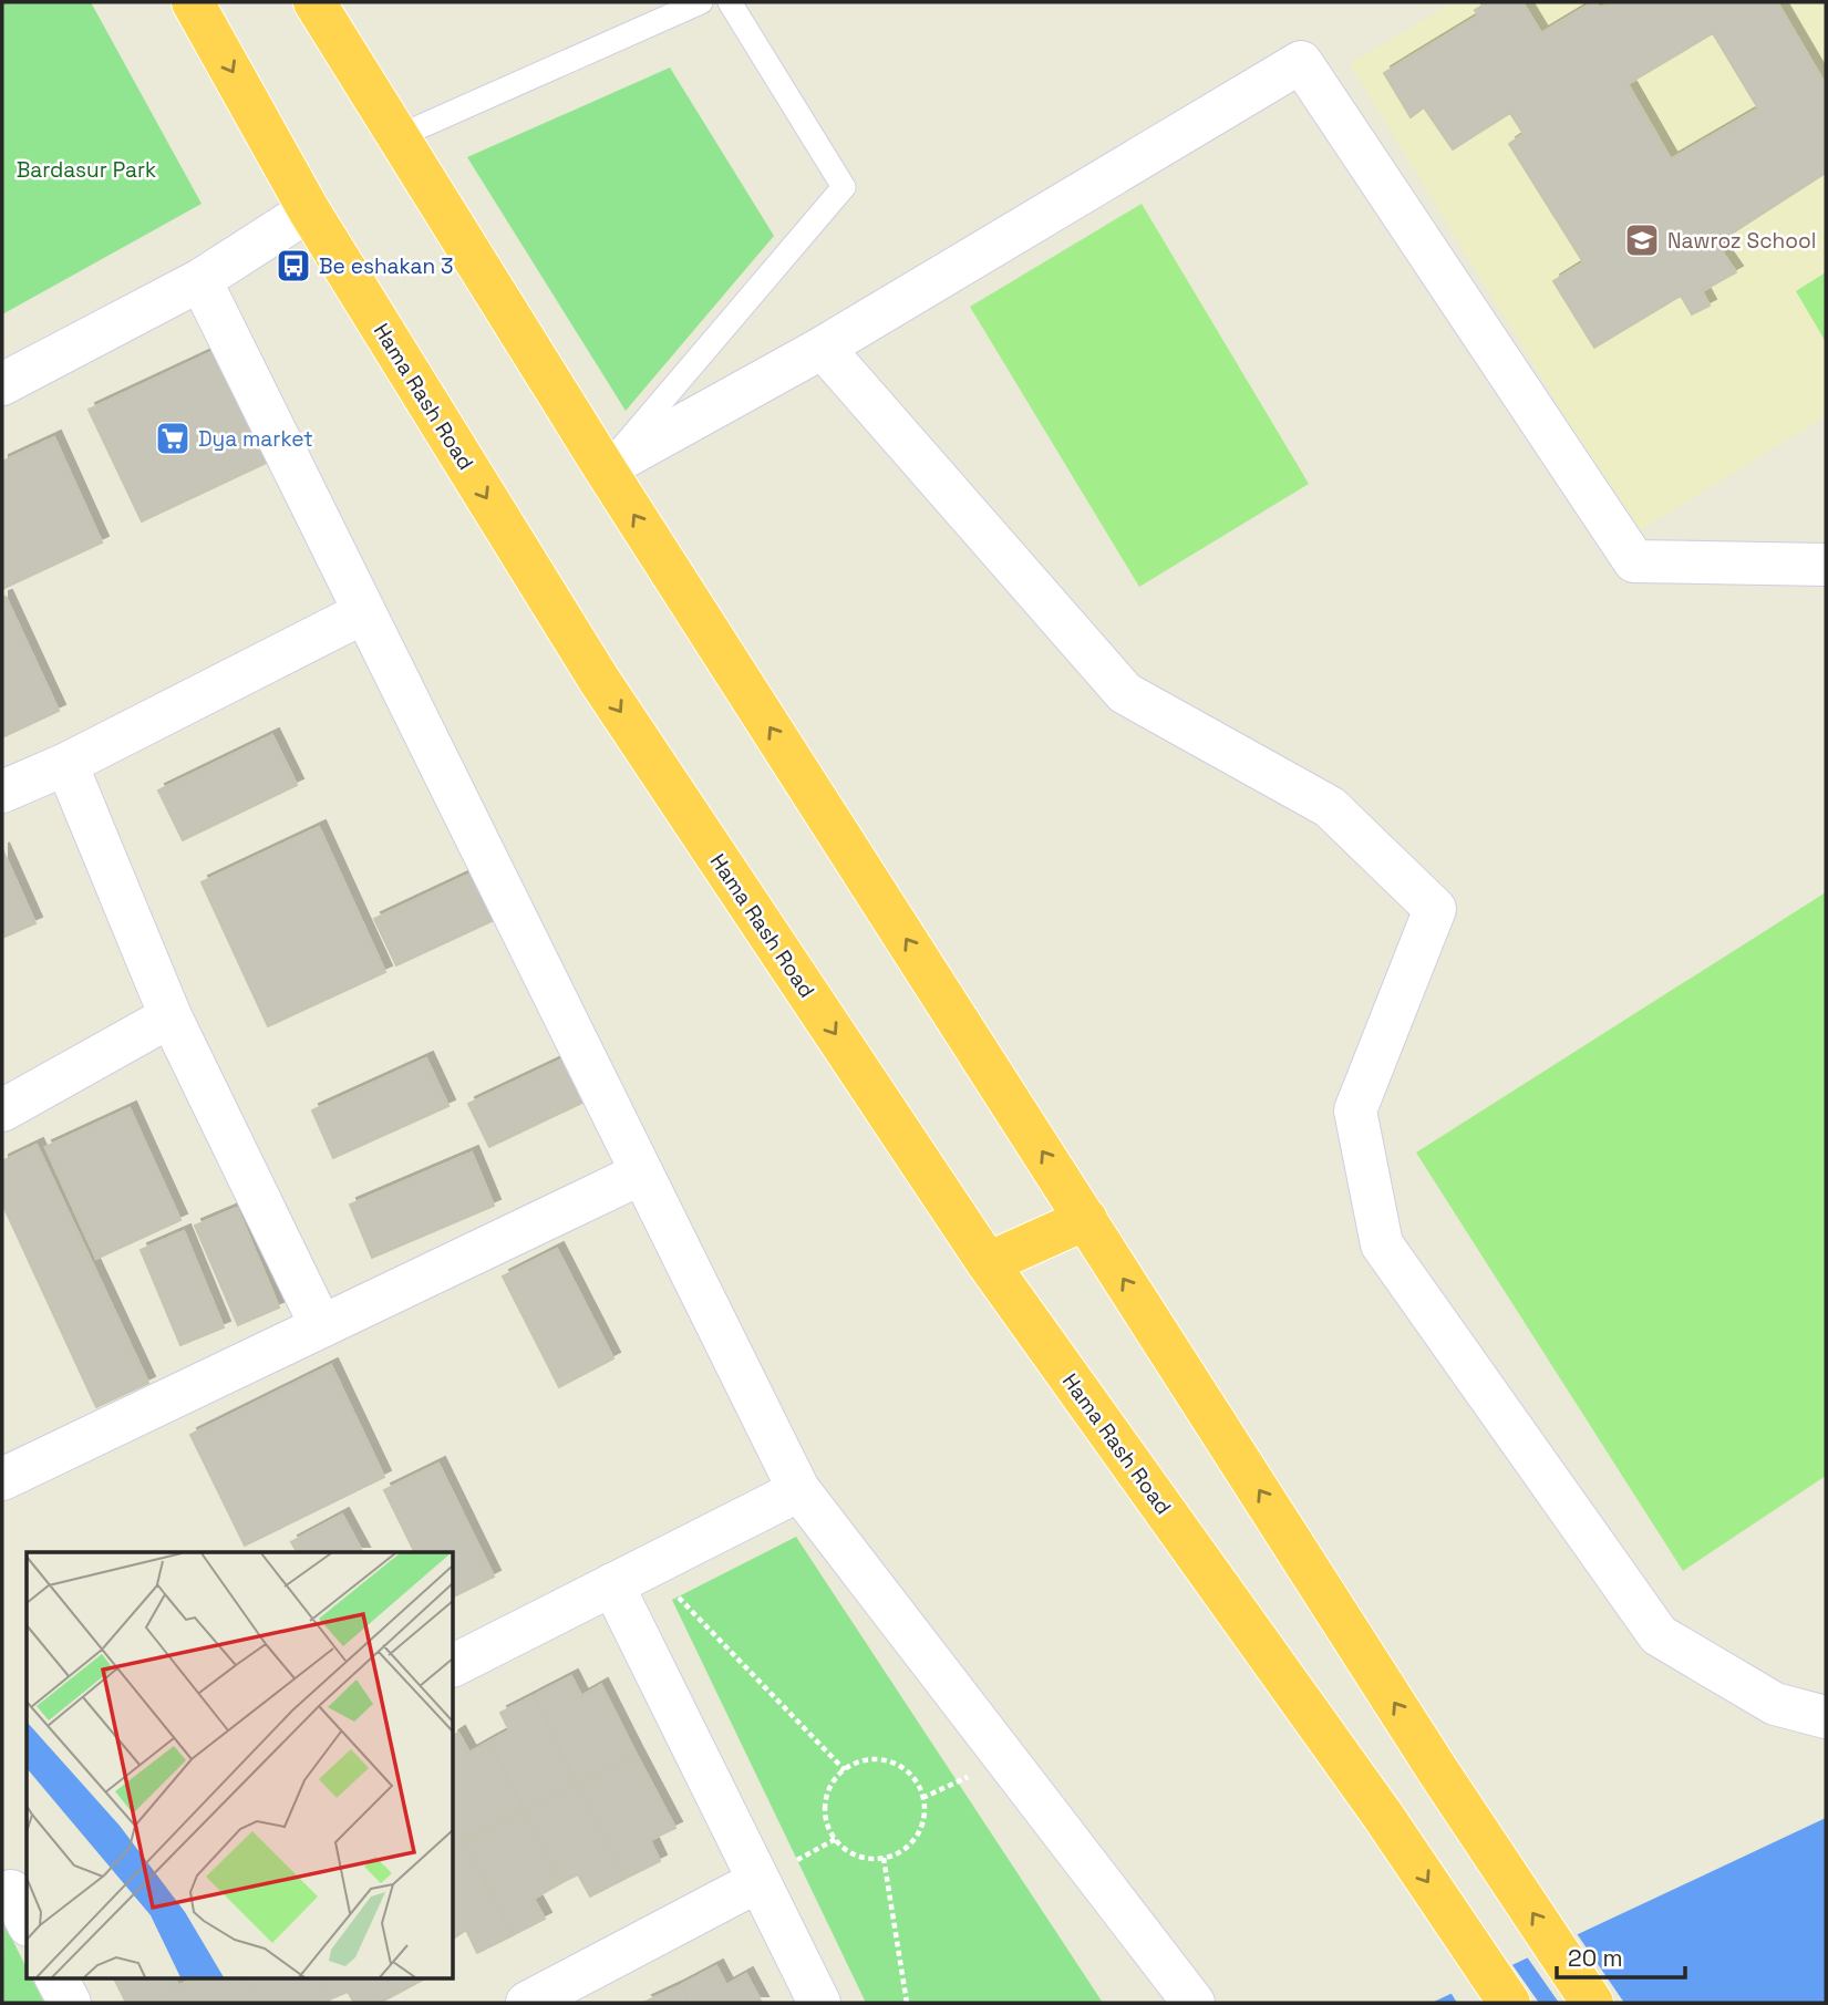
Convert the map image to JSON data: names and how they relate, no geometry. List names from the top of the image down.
{
  "streets": {
    "highway": ["Hama Rash Road"]
  },
  "parks": ["Bardasur Park"],
  "places": {
    "school or university": ["Nawroz School"],
    "bus stop": ["Be eshakan 3"],
    "supermarket": ["Dya market"]
  },
  "scale_bar": "20 m"
}
